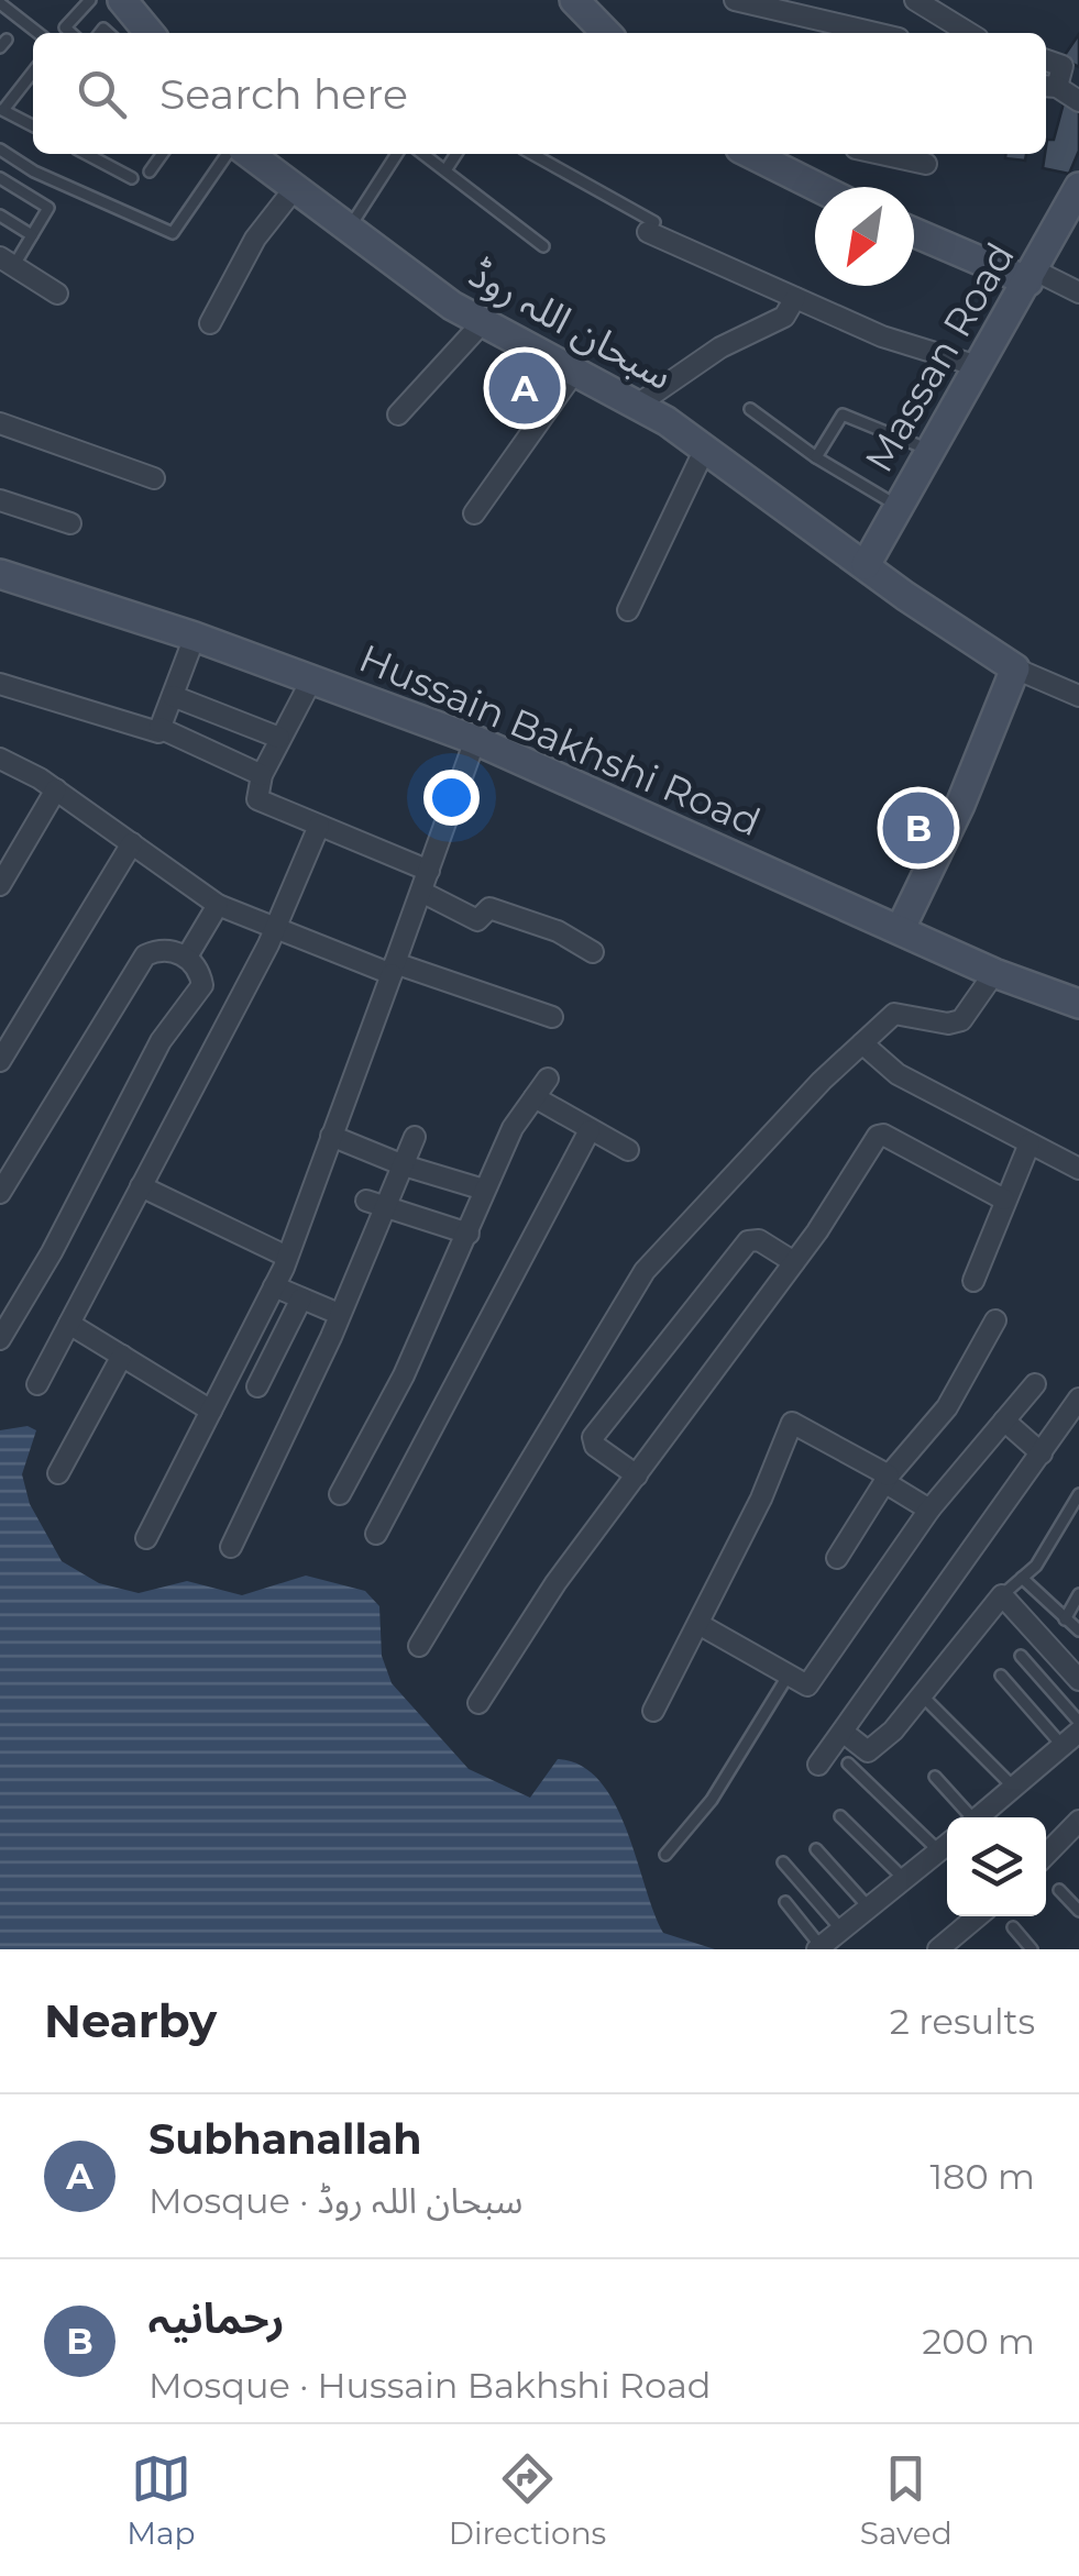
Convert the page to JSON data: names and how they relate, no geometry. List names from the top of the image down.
{
  "streets": {
    "street": ["سبحان اللہ روڈ", "Massan Road", "Hussain Bakhshi Road"]
  },
  "crossings": [
    ["سبحان اللہ روڈ", "Massan Road"]
  ],
  "north": "bottom left",
  "page": {
    "search": "Search here",
    "pins": ["A", "B"],
    "heading": ["Nearby", "2 results"],
    "list": [
      {
        "mark": "A",
        "name": "Subhanallah",
        "note": "Mosque · سبحان اللہ روڈ",
        "value": "180 m"
      },
      {
        "mark": "B",
        "name": "رحمانیہ",
        "note": "Mosque · Hussain Bakhshi Road",
        "value": "200 m"
      }
    ],
    "nav": ["Map", "Directions", "Saved"]
  }
}
